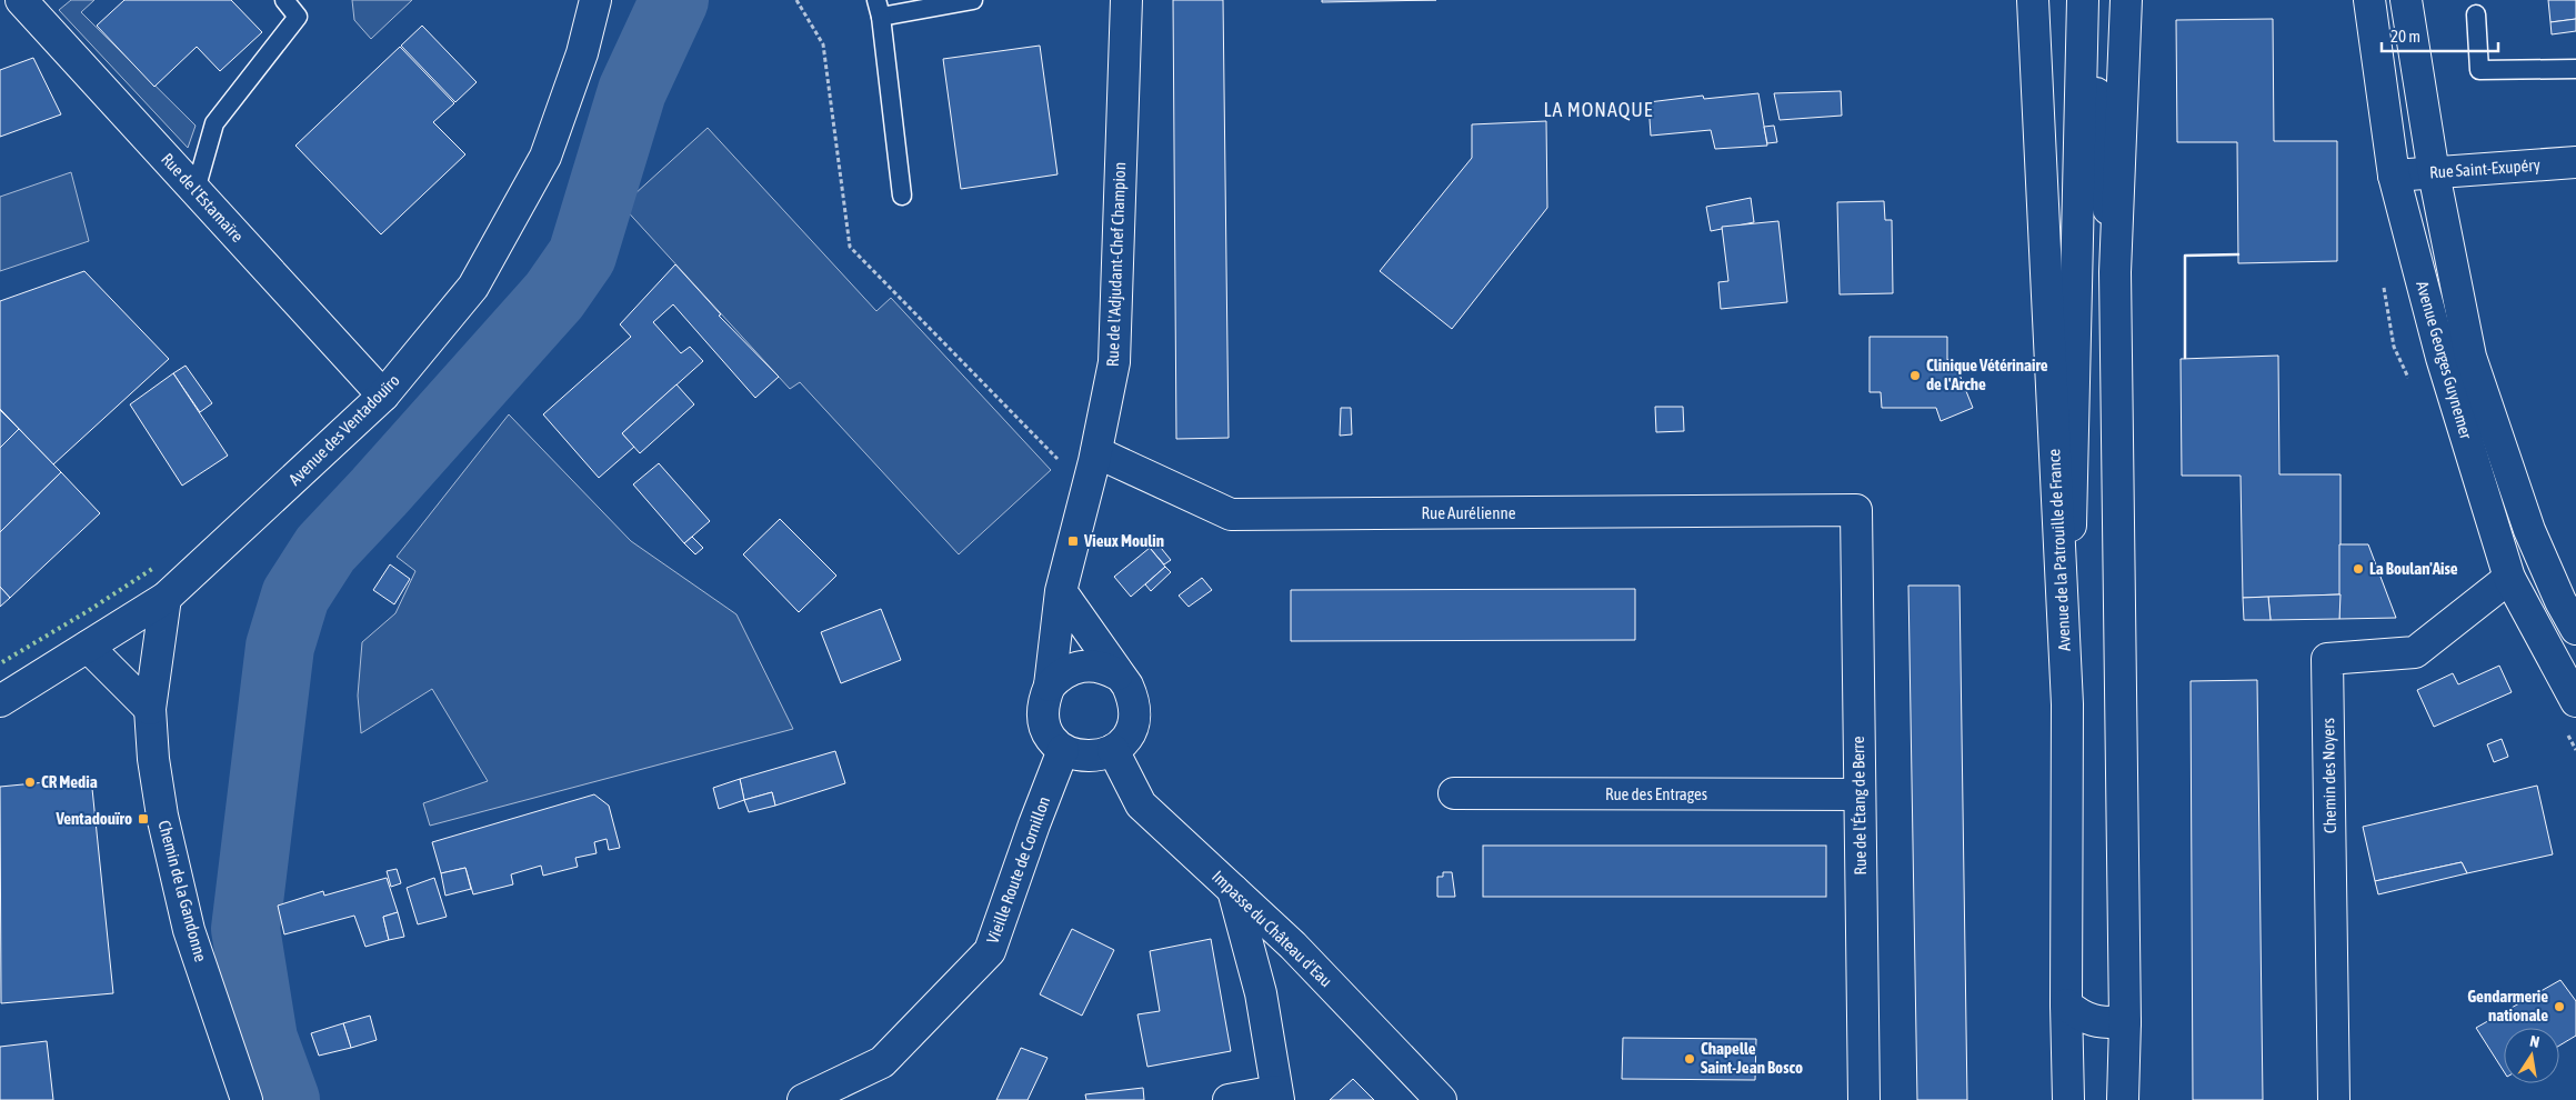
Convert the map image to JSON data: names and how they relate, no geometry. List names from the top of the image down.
{
  "streets": {
    "street": [
      "Rue Saint-Exupéry",
      "Rue de l'Estamaïre",
      "Rue de l'Adjudant-Chef Champion",
      "Avenue Georges Guynemer",
      "Avenue des Ventadouïro",
      "Rue Aurélienne",
      "Avenue de la Patrouille de France",
      "Chemin des Noyers",
      "Rue des Entrages",
      "Rue de l'Étang de Berre",
      "Vieille Route de Cornillon",
      "Chemin de la Gandonne",
      "Impasse du Château d'Eau"
    ]
  },
  "crossings": [
    ["Rue Saint-Exupéry", "Avenue Georges Guynemer"],
    ["Rue de l'Estamaïre", "Avenue des Ventadouïro"],
    ["Rue de l'Adjudant-Chef Champion", "Rue Aurélienne"],
    ["Rue de l'Adjudant-Chef Champion", "Vieille Route de Cornillon"],
    ["Rue de l'Adjudant-Chef Champion", "Impasse du Château d'Eau"],
    ["Avenue Georges Guynemer", "Chemin des Noyers"],
    ["Avenue des Ventadouïro", "Chemin de la Gandonne"],
    ["Rue Aurélienne", "Rue de l'Étang de Berre"],
    ["Rue des Entrages", "Rue de l'Étang de Berre"],
    ["Vieille Route de Cornillon", "Impasse du Château d'Eau"]
  ],
  "districts": ["LA MONAQUE"],
  "places": {
    "other": [
      "Clinique Vétérinaire de l'Arche",
      "La Boulan'Aise",
      "CR Media",
      "Gendarmerie nationale",
      "Chapelle Saint-Jean Bosco"
    ],
    "transit": ["Vieux Moulin", "Ventadouïro"]
  },
  "scale_bar": "20 m",
  "north": "top"
}
